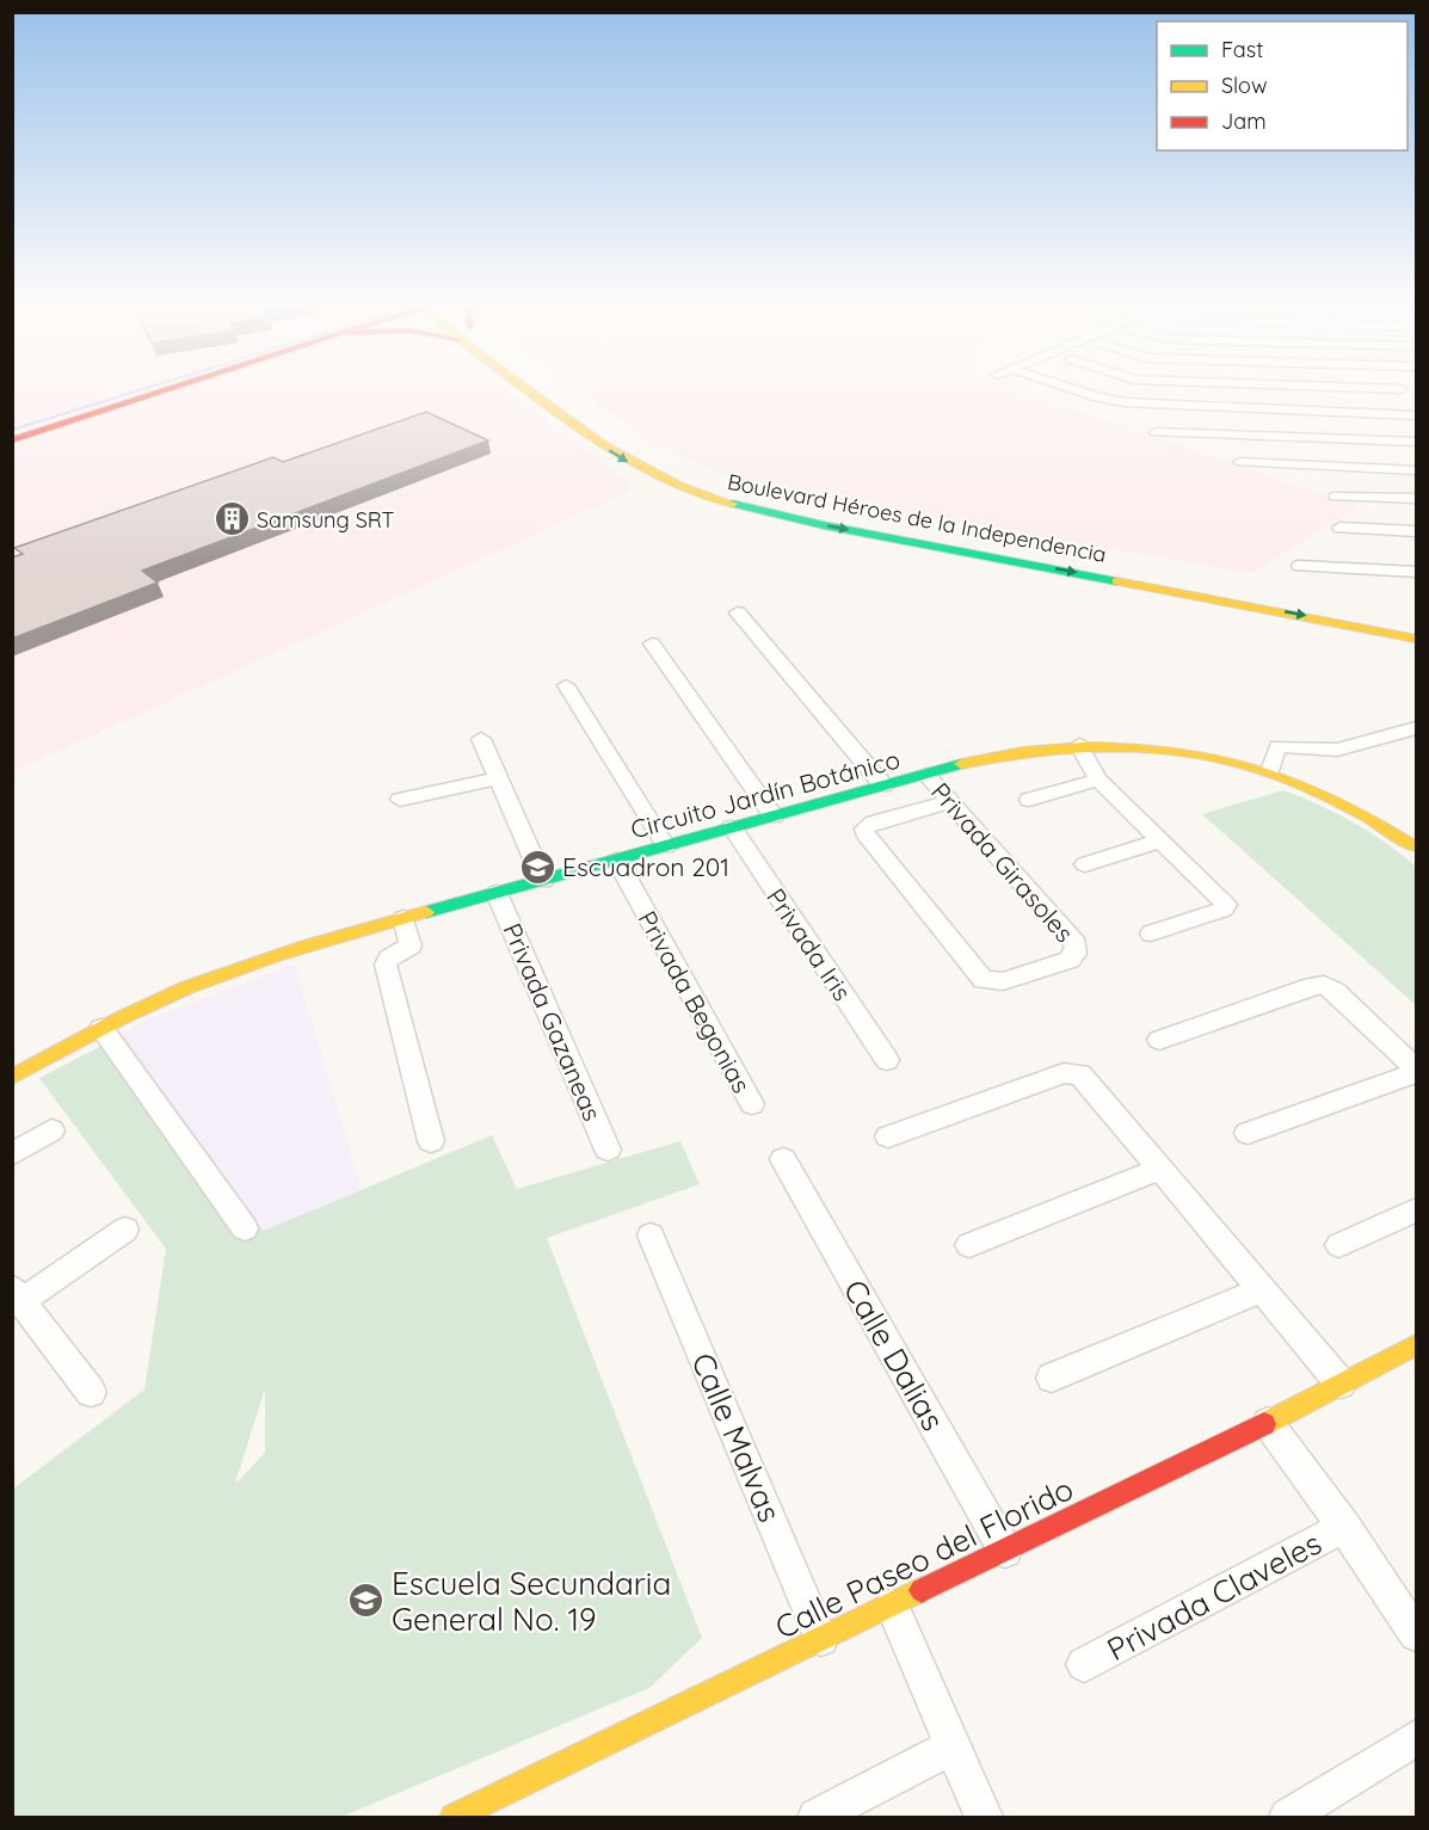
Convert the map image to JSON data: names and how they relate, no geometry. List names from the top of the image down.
{
  "streets": {
    "main road": ["Boulevard Héroes de la Independencia", "Circuito Jardín Botánico", "Calle Paseo del Florido"],
    "street": [
      "Privada Girasoles",
      "Privada Iris",
      "Privada Begonias",
      "Privada Gazaneas",
      "Calle Dalias",
      "Calle Malvas",
      "Privada Claveles"
    ]
  },
  "crossings": [
    ["Circuito Jardín Botánico", "Privada Girasoles"],
    ["Circuito Jardín Botánico", "Privada Iris"],
    ["Circuito Jardín Botánico", "Privada Begonias"],
    ["Circuito Jardín Botánico", "Privada Gazaneas"],
    ["Calle Dalias", "Calle Paseo del Florido"],
    ["Calle Malvas", "Calle Paseo del Florido"],
    ["Calle Paseo del Florido", "Privada Claveles"]
  ],
  "one_way": ["Boulevard Héroes de la Independencia"],
  "places": {
    "building": ["Samsung SRT"],
    "school or university": ["Escuadron 201", "Escuela Secundaria General No. 19"]
  },
  "legend": ["Fast", "Slow", "Jam"]
}
